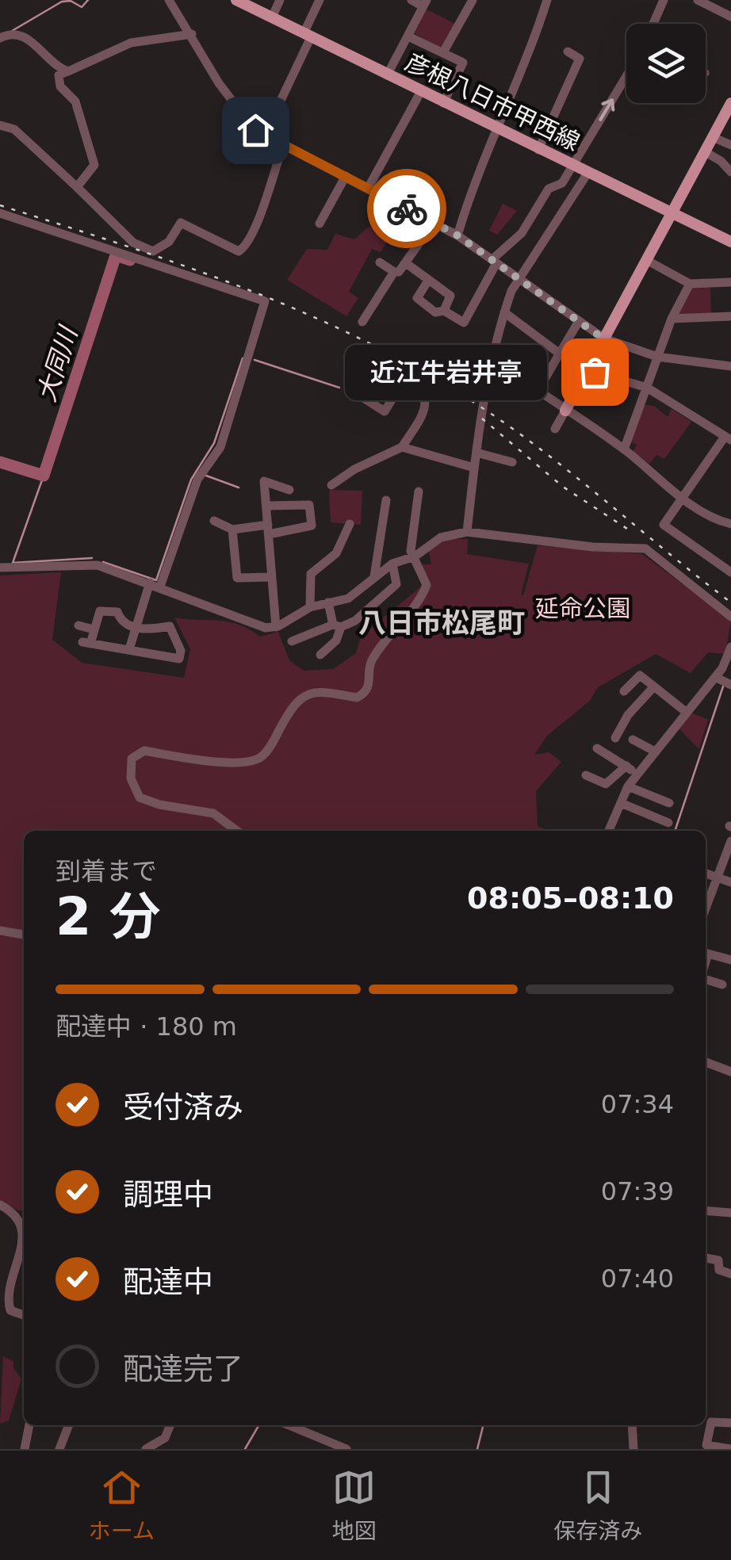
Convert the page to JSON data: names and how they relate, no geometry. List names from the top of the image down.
{
  "streets": {
    "main road": ["彦根八日市甲西線"]
  },
  "districts": ["八日市松尾町"],
  "water": ["大同川"],
  "parks": ["延命公園"],
  "places": ["近江牛岩井亭"],
  "page": {
    "bubble": "近江牛岩井亭",
    "heading": ["2 分", "到着まで", "08:05–08:10"],
    "bar": "配達中 · 180 m",
    "list": [
      ["受付済み", "07:34"],
      ["調理中", "07:39"],
      ["配達中", "07:40"],
      "配達完了"
    ],
    "tabs": ["ホーム", "地図", "保存済み"]
  }
}
